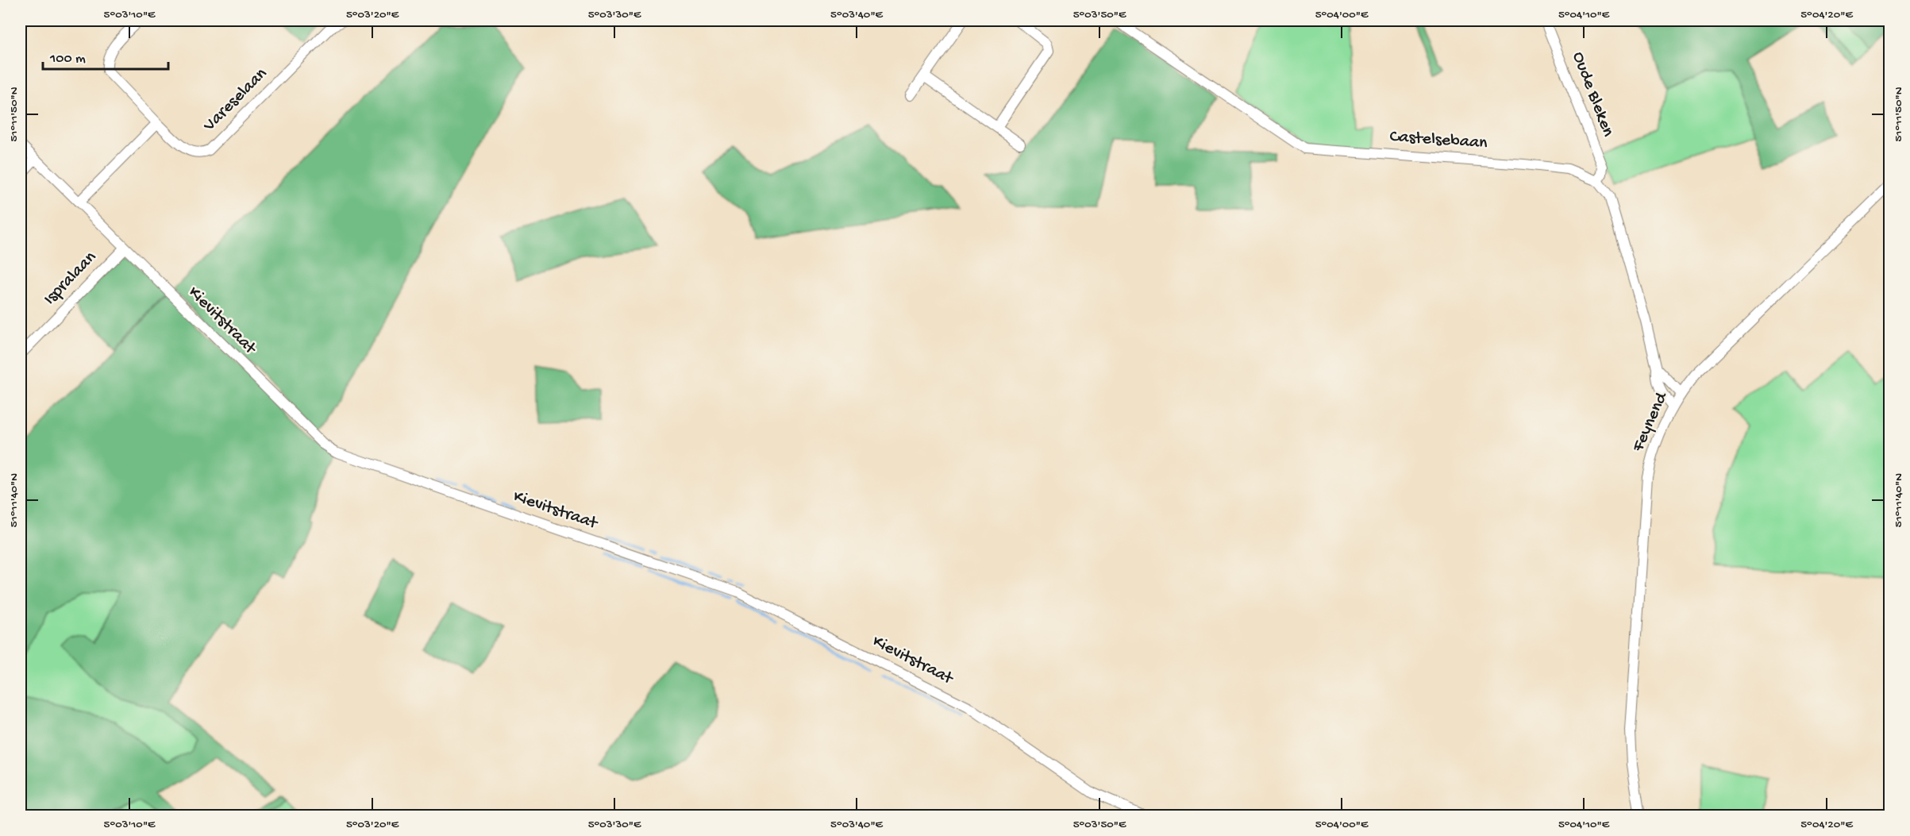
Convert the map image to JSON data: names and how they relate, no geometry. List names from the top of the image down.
{
  "streets": {
    "street": [
      "Oude Bleken",
      "Vareselaan",
      "Castelsebaan",
      "Ispralaan",
      "Kievitstraat",
      "Feynend"
    ]
  },
  "crossings": [
    ["Oude Bleken", "Castelsebaan"],
    ["Ispralaan", "Kievitstraat"]
  ],
  "scale_bar": "100 m",
  "coordinates": [
    "5°03'10\"E",
    "5°03'20\"E",
    "5°03'30\"E",
    "5°03'40\"E",
    "5°03'50\"E",
    "5°04'00\"E",
    "5°04'10\"E",
    "5°04'20\"E",
    "51°11'50\"N",
    "51°11'40\"N"
  ]
}
